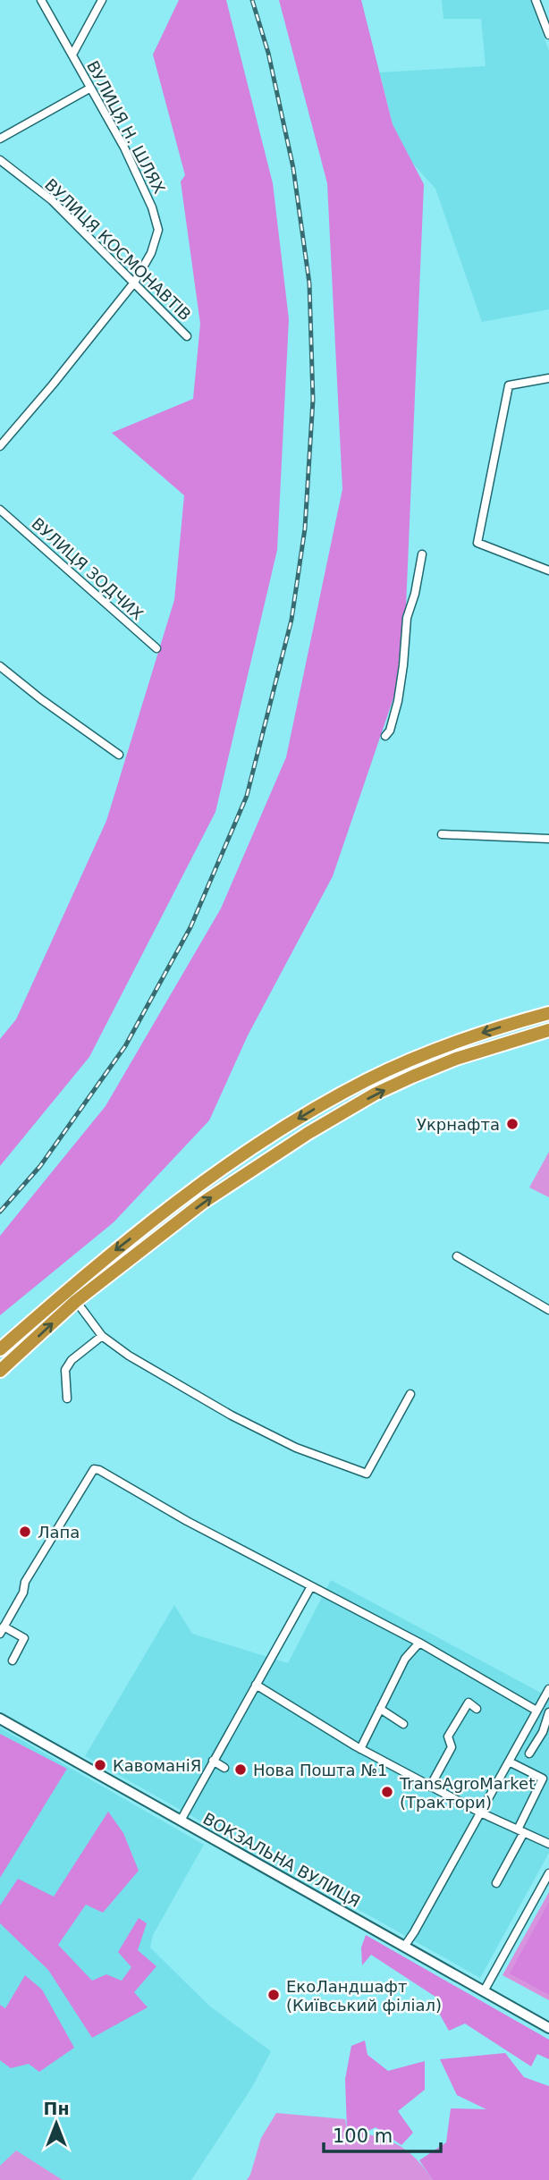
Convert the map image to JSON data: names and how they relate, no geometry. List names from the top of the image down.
{
  "streets": {
    "street": [
      "ВУЛИЦЯ Н. ШЛЯХ",
      "ВУЛИЦЯ КОСМОНАВТІВ",
      "ВУЛИЦЯ ЗОДЧИХ",
      "ВОКЗАЛЬНА ВУЛИЦЯ"
    ]
  },
  "crossings": [
    ["ВУЛИЦЯ Н. ШЛЯХ", "ВУЛИЦЯ КОСМОНАВТІВ"]
  ],
  "places": [
    "Укрнафта",
    "Лапа",
    "КавоманіЯ",
    "Нова Пошта №1",
    "TransAgroMarket (Трактори)",
    "ЕкоЛандшафт (Київський філіал)"
  ],
  "scale_bar": "100 m",
  "north": "top"
}
